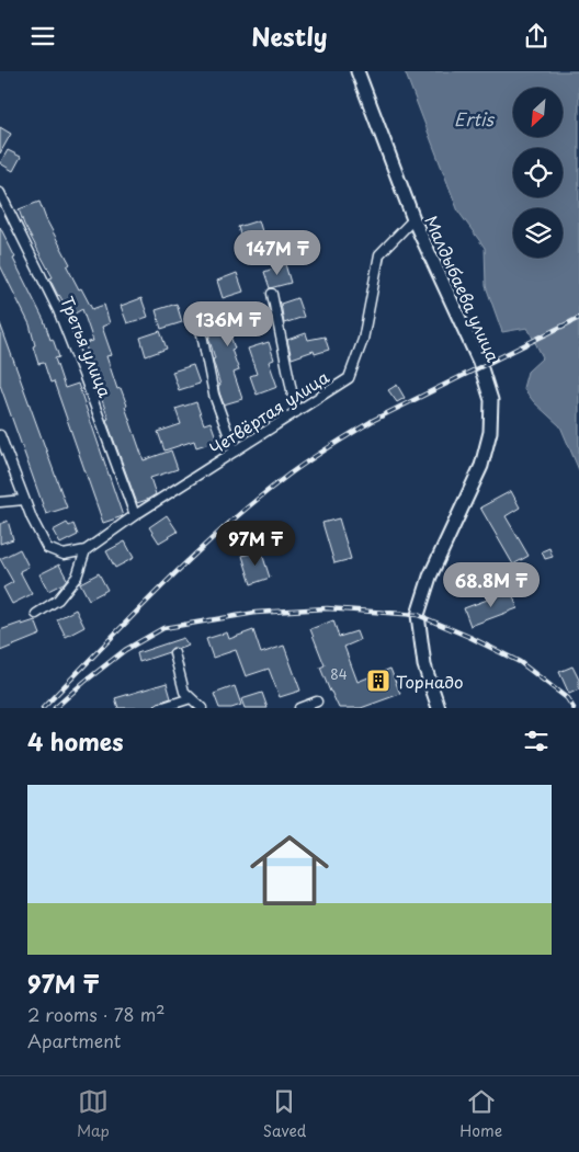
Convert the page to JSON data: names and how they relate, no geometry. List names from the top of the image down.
{
  "streets": {
    "main road": ["Малдыбаева улица"],
    "street": ["Третья улица", "Четвёртая улица"]
  },
  "crossings": [
    ["Малдыбаева улица", "Четвёртая улица"],
    ["Третья улица", "Четвёртая улица"]
  ],
  "water": ["Ertis"],
  "places": {
    "building": ["Торнадо"]
  },
  "house_numbers": ["84"],
  "north": "bottom left",
  "page": {
    "header": "Nestly",
    "price": [
      "147M ₸",
      "136M ₸",
      "97M ₸",
      "68.8M ₸"
    ],
    "heading": "4 homes",
    "list": [
      {
        "name": "97M ₸",
        "note": "2 rooms · 78 m² · Apartment"
      }
    ],
    "tabs": ["Map", "Saved", "Home"]
  }
}
